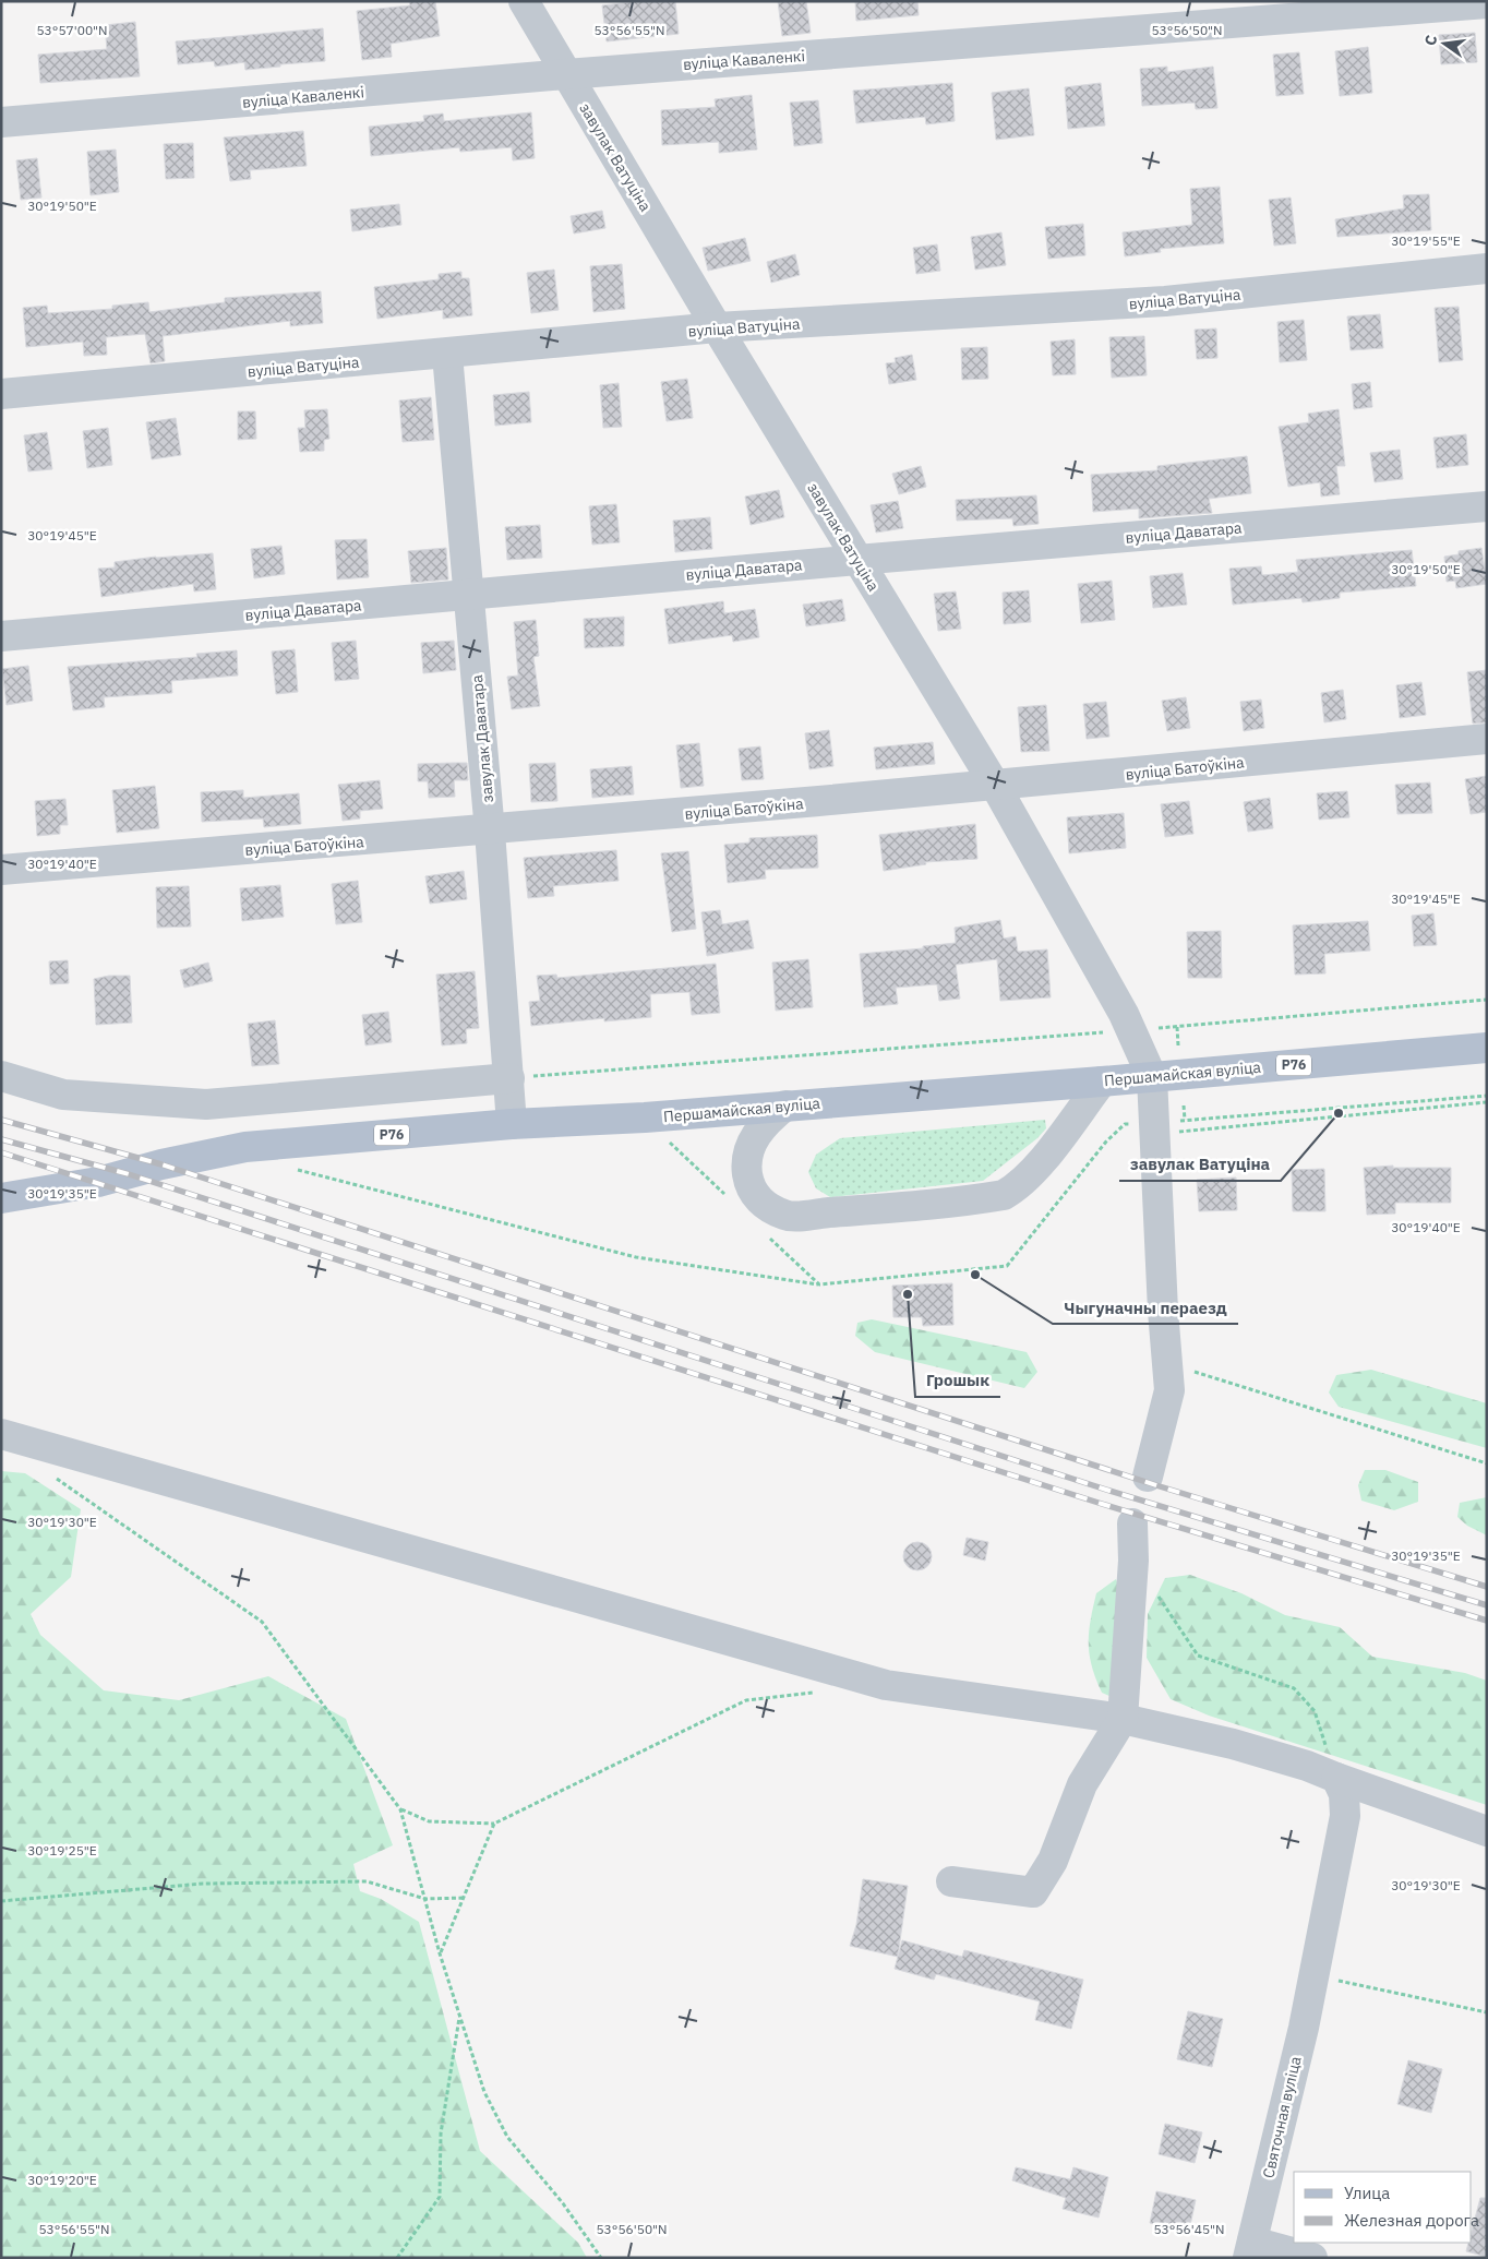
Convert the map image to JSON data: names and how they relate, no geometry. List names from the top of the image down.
{
  "streets": {
    "main road": ["Р76", "Першамайская вуліца"],
    "street": [
      "вуліца Каваленкі",
      "завулак Ватуціна",
      "вуліца Ватуціна",
      "вуліца Даватара",
      "завулак Даватара",
      "вуліца Батоўкіна",
      "Святочная вуліца"
    ]
  },
  "crossings": [
    ["вуліца Каваленкі", "завулак Ватуціна"],
    ["завулак Ватуціна", "вуліца Ватуціна"],
    ["завулак Ватуціна", "вуліца Даватара"],
    ["завулак Ватуціна", "вуліца Батоўкіна"],
    ["завулак Ватуціна", "Першамайская вуліца"],
    ["вуліца Ватуціна", "завулак Даватара"],
    ["вуліца Даватара", "завулак Даватара"],
    ["завулак Даватара", "вуліца Батоўкіна"],
    ["завулак Даватара", "Першамайская вуліца"]
  ],
  "places": ["завулак Ватуціна", "Чыгуначны пераезд", "Грошык"],
  "legend": ["Улица", "Железная дорога"],
  "north": "left",
  "coordinates": [
    "53°57'00\"N",
    "53°56'55\"N",
    "53°56'50\"N",
    "30°19'50\"E",
    "30°19'55\"E",
    "30°19'45\"E",
    "30°19'40\"E",
    "30°19'35\"E",
    "30°19'30\"E",
    "30°19'25\"E",
    "30°19'20\"E",
    "53°56'45\"N"
  ]
}
